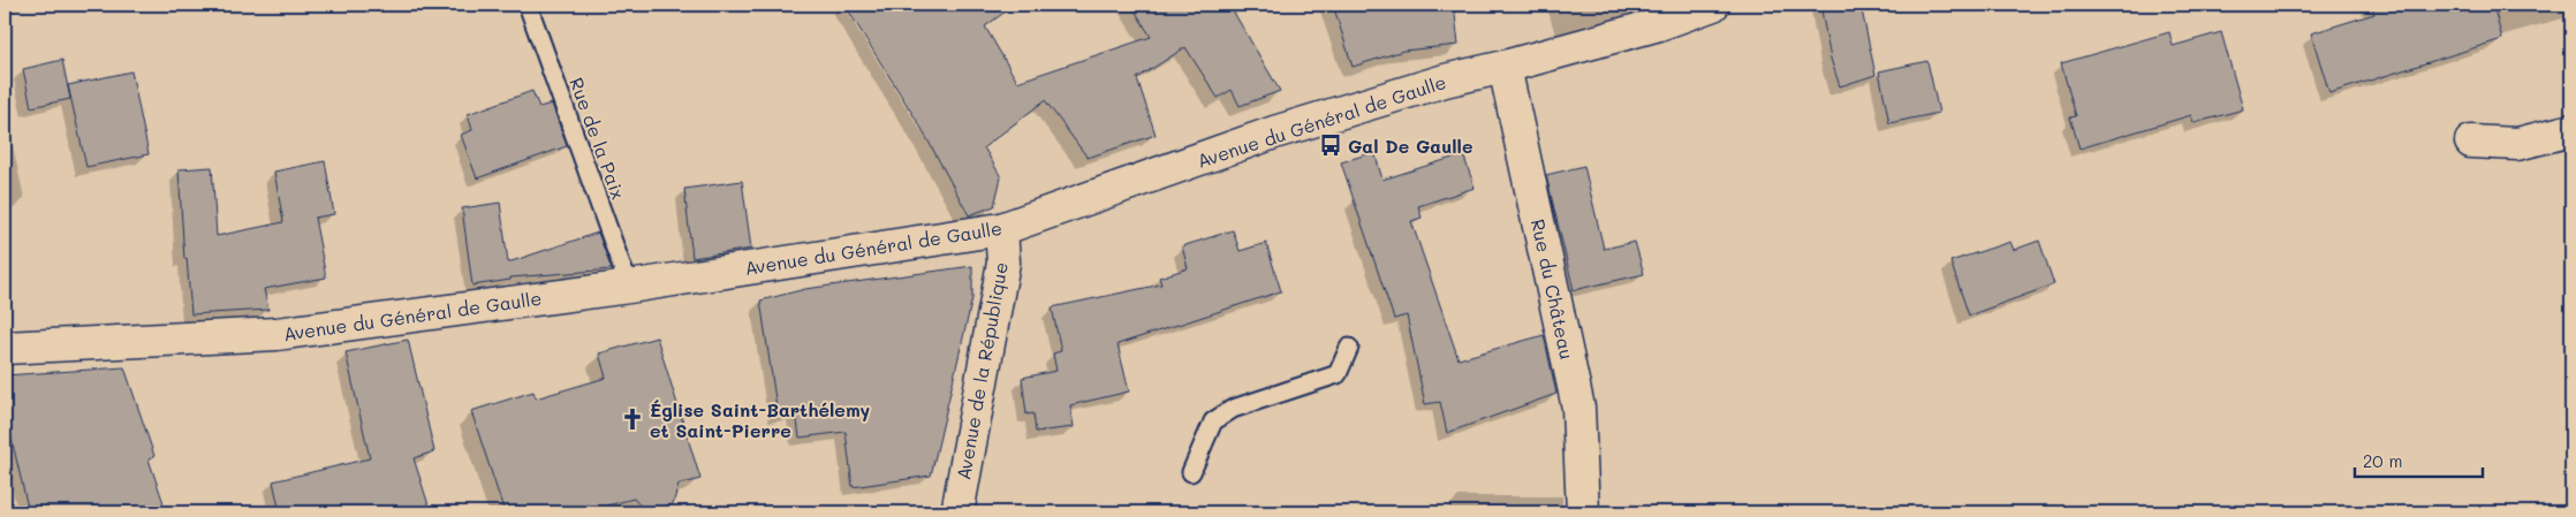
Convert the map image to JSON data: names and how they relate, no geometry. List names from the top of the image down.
{
  "streets": {
    "main road": ["Avenue du Général de Gaulle", "Rue du Château", "Avenue de la République"],
    "lane": ["Rue de la Paix"]
  },
  "crossings": [
    ["Avenue du Général de Gaulle", "Rue de la Paix"],
    ["Avenue du Général de Gaulle", "Rue du Château"],
    ["Avenue du Général de Gaulle", "Avenue de la République"]
  ],
  "places": {
    "bus stop": ["Gal De Gaulle"],
    "church": ["Église Saint-Barthélemy et Saint-Pierre"]
  },
  "scale_bar": "20 m"
}
